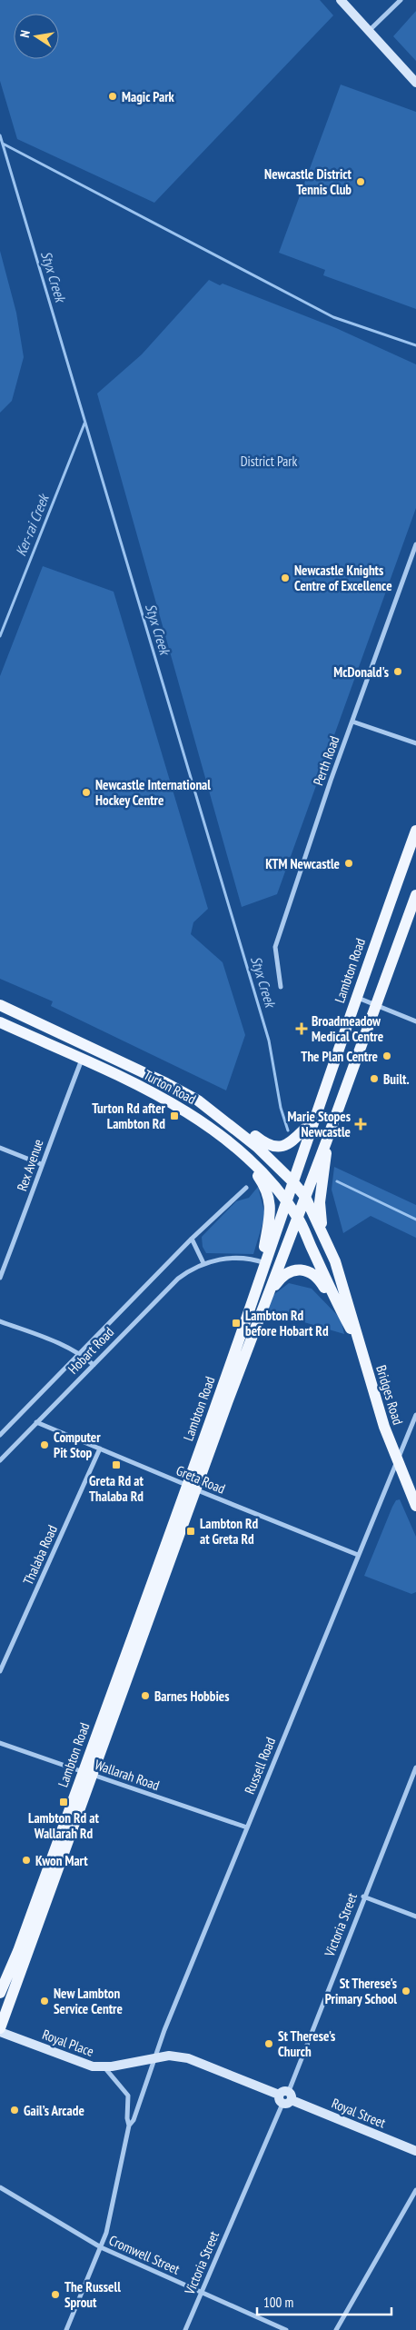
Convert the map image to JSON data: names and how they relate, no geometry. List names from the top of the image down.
{
  "streets": {
    "main road": [
      "Lambton Road",
      "Turton Road",
      "Bridges Road",
      "Royal Place",
      "Royal Street"
    ],
    "street": [
      "Perth Road",
      "Rex Avenue",
      "Hobart Road",
      "Greta Road",
      "Thalaba Road",
      "Russell Road",
      "Wallarah Road",
      "Victoria Street",
      "Cromwell Street"
    ]
  },
  "crossings": [
    ["Lambton Road", "Turton Road"],
    ["Lambton Road", "Hobart Road"],
    ["Lambton Road", "Bridges Road"],
    ["Lambton Road", "Greta Road"],
    ["Lambton Road", "Wallarah Road"],
    ["Lambton Road", "Royal Place"],
    ["Turton Road", "Rex Avenue"],
    ["Turton Road", "Bridges Road"],
    ["Hobart Road", "Greta Road"],
    ["Bridges Road", "Russell Road"],
    ["Greta Road", "Thalaba Road"],
    ["Greta Road", "Russell Road"],
    ["Russell Road", "Wallarah Road"],
    ["Russell Road", "Royal Place"],
    ["Russell Road", "Royal Street"],
    ["Russell Road", "Cromwell Street"],
    ["Victoria Street", "Royal Street"],
    ["Victoria Street", "Cromwell Street"],
    ["Royal Place", "Royal Street"]
  ],
  "water": ["Styx Creek", "Ker-rai Creek"],
  "parks": ["District Park"],
  "places": {
    "other": [
      "Magic Park",
      "Newcastle District Tennis Club",
      "Newcastle Knights Centre of Excellence",
      "McDonald's",
      "Newcastle International Hockey Centre",
      "KTM Newcastle",
      "The Plan Centre",
      "Built.",
      "Computer Pit Stop",
      "Barnes Hobbies",
      "Kwon Mart",
      "St Therese's Primary School",
      "New Lambton Service Centre",
      "St Therese's Church",
      "Gail’s Arcade",
      "The Russell Sprout"
    ],
    "health": ["Broadmeadow Medical Centre", "Marie Stopes Newcastle"],
    "transit": [
      "Turton Rd after Lambton Rd",
      "Lambton Rd before Hobart Rd",
      "Greta Rd at Thalaba Rd",
      "Lambton Rd at Greta Rd",
      "Lambton Rd at Wallarah Rd"
    ]
  },
  "scale_bar": "100 m",
  "north": "left"
}
